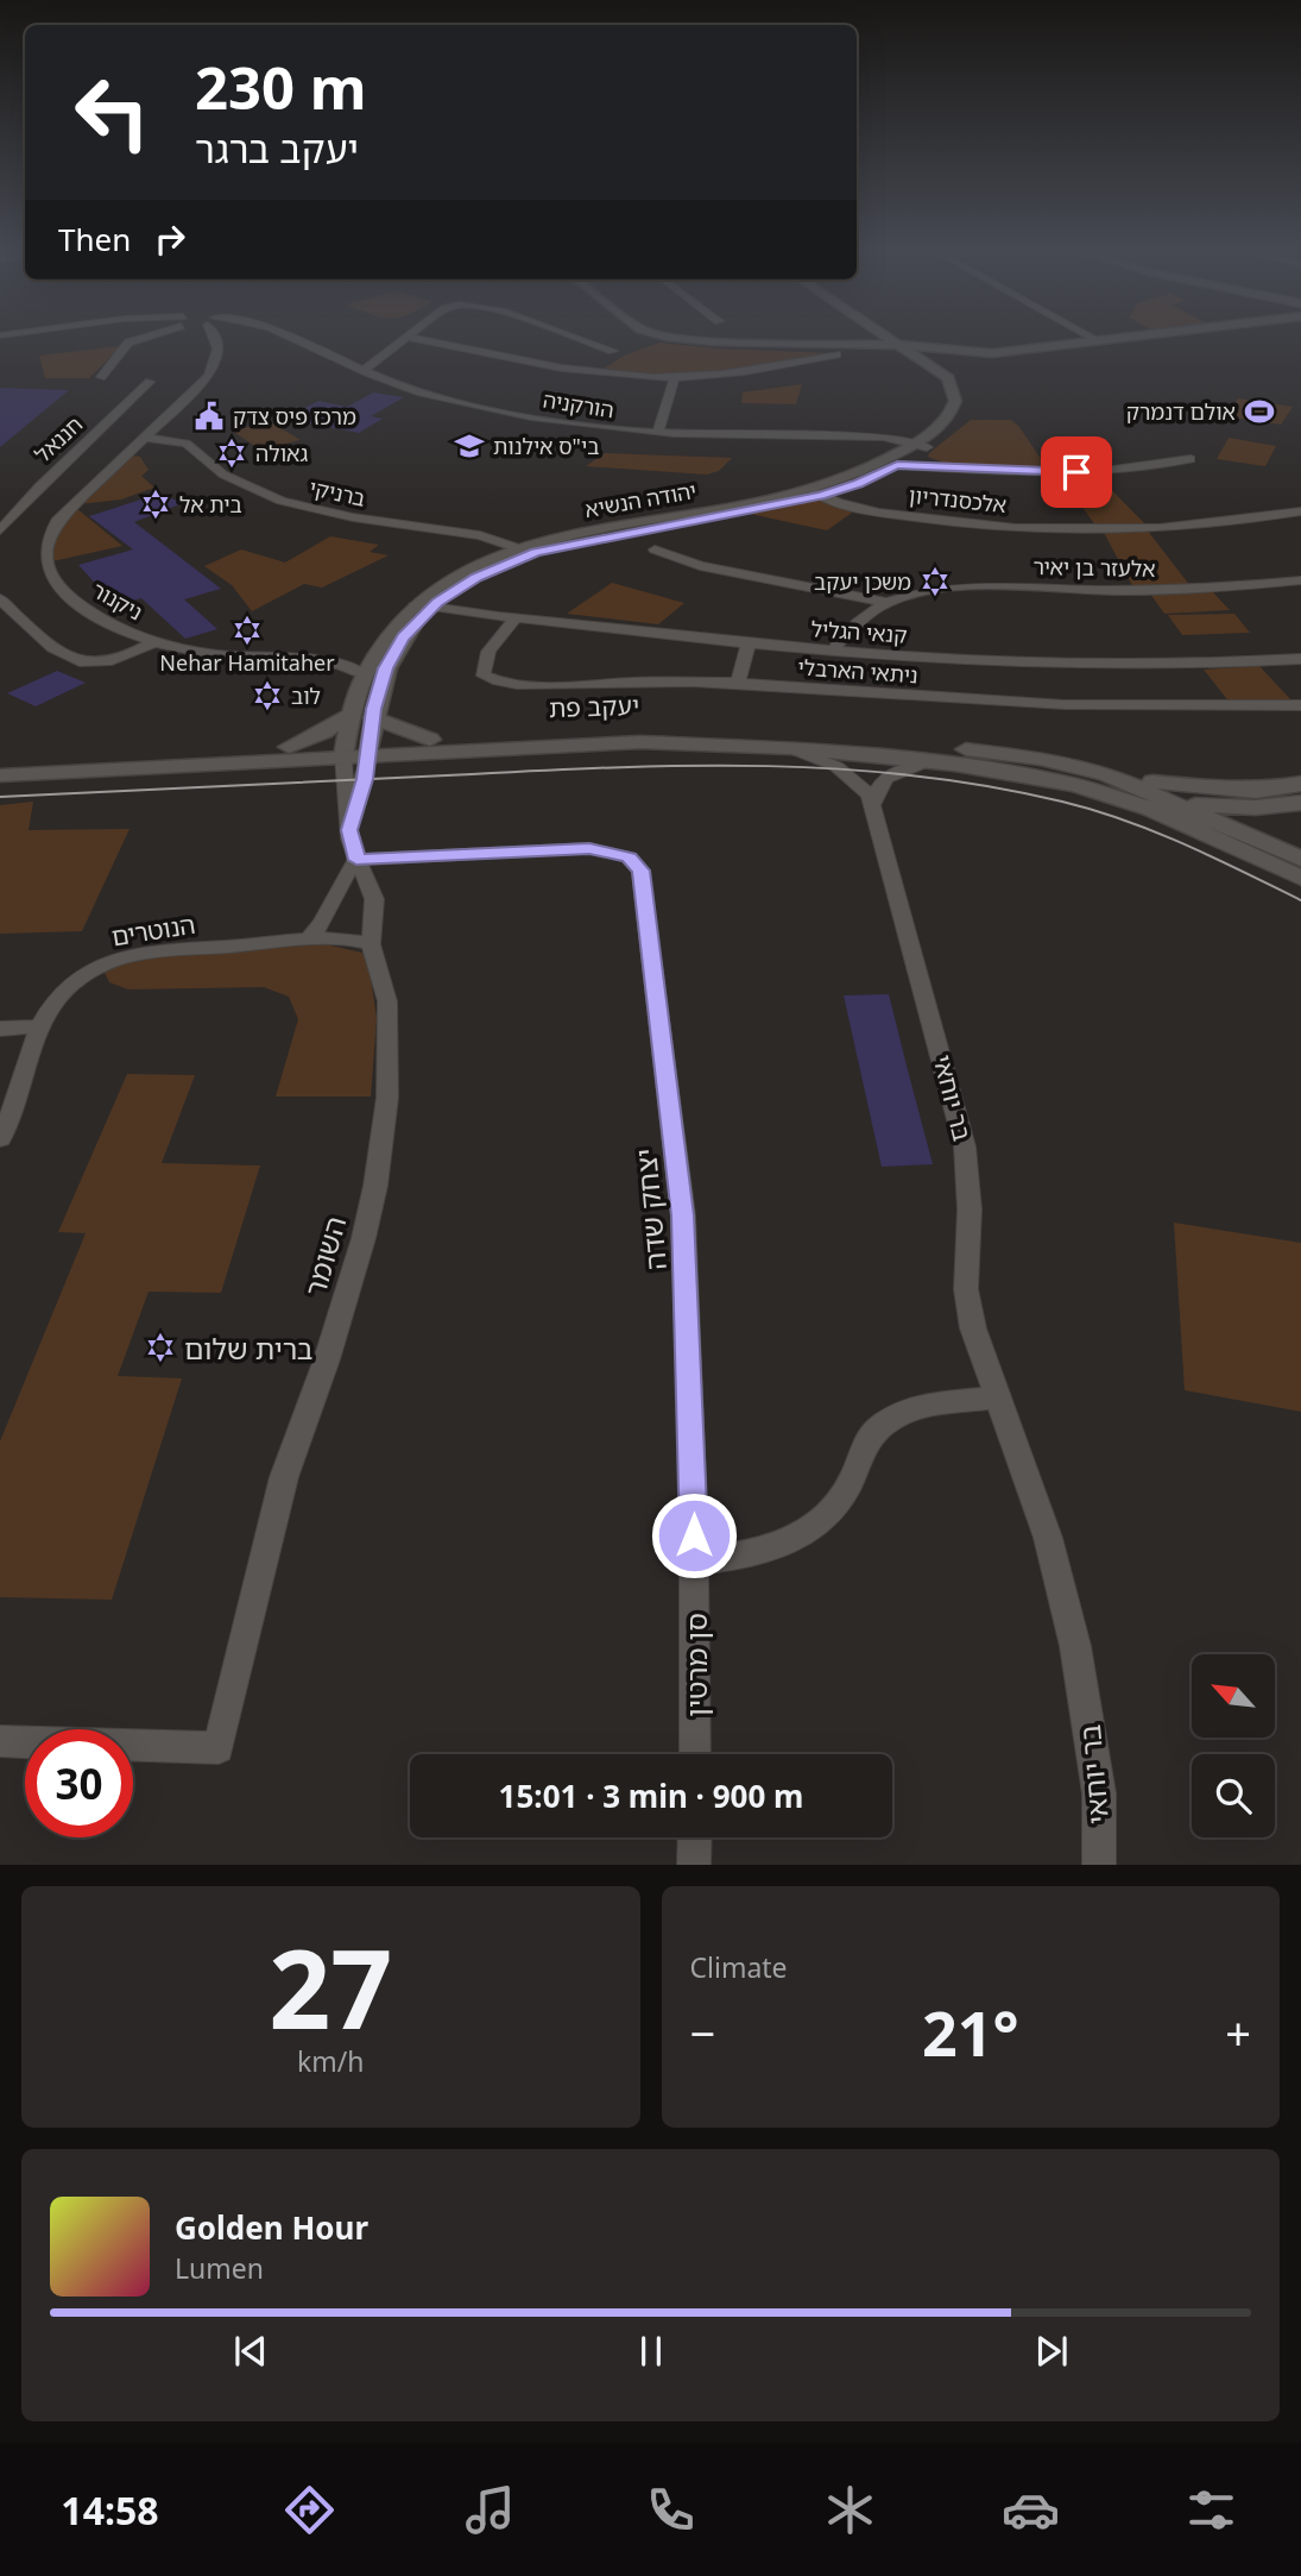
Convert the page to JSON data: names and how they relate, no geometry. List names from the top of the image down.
{
  "streets": {
    "main road": ["יעקב פת"],
    "street": [
      "הורקניה",
      "חננאל",
      "ברניקי",
      "יהודה הנשיא",
      "אלכסנדריון",
      "אלעזר בן יאיר",
      "ניקנור",
      "קנאי הגליל",
      "ניתאי הארבלי",
      "הנוטרים",
      "בר יוחאי",
      "יצחק שדה",
      "השומר",
      "סן מרטין"
    ]
  },
  "crossings": [
    ["הורקניה", "יהודה הנשיא"],
    ["ברניקי", "יהודה הנשיא"],
    ["ברניקי", "ניקנור"],
    ["יהודה הנשיא", "אלכסנדריון"],
    ["יהודה הנשיא", "ניקנור"],
    ["יהודה הנשיא", "קנאי הגליל"],
    ["יהודה הנשיא", "יעקב פת"],
    ["אלעזר בן יאיר", "קנאי הגליל"],
    ["קנאי הגליל", "ניתאי הארבלי"],
    ["יעקב פת", "בר יוחאי"],
    ["הנוטרים", "השומר"],
    ["יצחק שדה", "השומר"],
    ["יצחק שדה", "סן מרטין"]
  ],
  "places": {
    "sports": ["אולם דנמרק"],
    "public building": ["מרכז פיס צדק"],
    "school or university": ["בי\"ס אילנות"],
    "synagogue": [
      "גאולה",
      "בית אל",
      "משכן יעקב",
      "Nehar Hamitaher",
      "לוב",
      "ברית שלום"
    ]
  },
  "north": "top left",
  "page": {
    "turn": ["230 m", "יעקב ברגר"],
    "then": "Then",
    "limit": "30",
    "trip": "15:01 · 3 min · 900 m",
    "tile": [
      ["27", "km/h"],
      "Climate"
    ],
    "heat": ["−", "21°", "+"],
    "song": ["Golden Hour", "Lumen"],
    "tabs": "14:58"
  }
}
